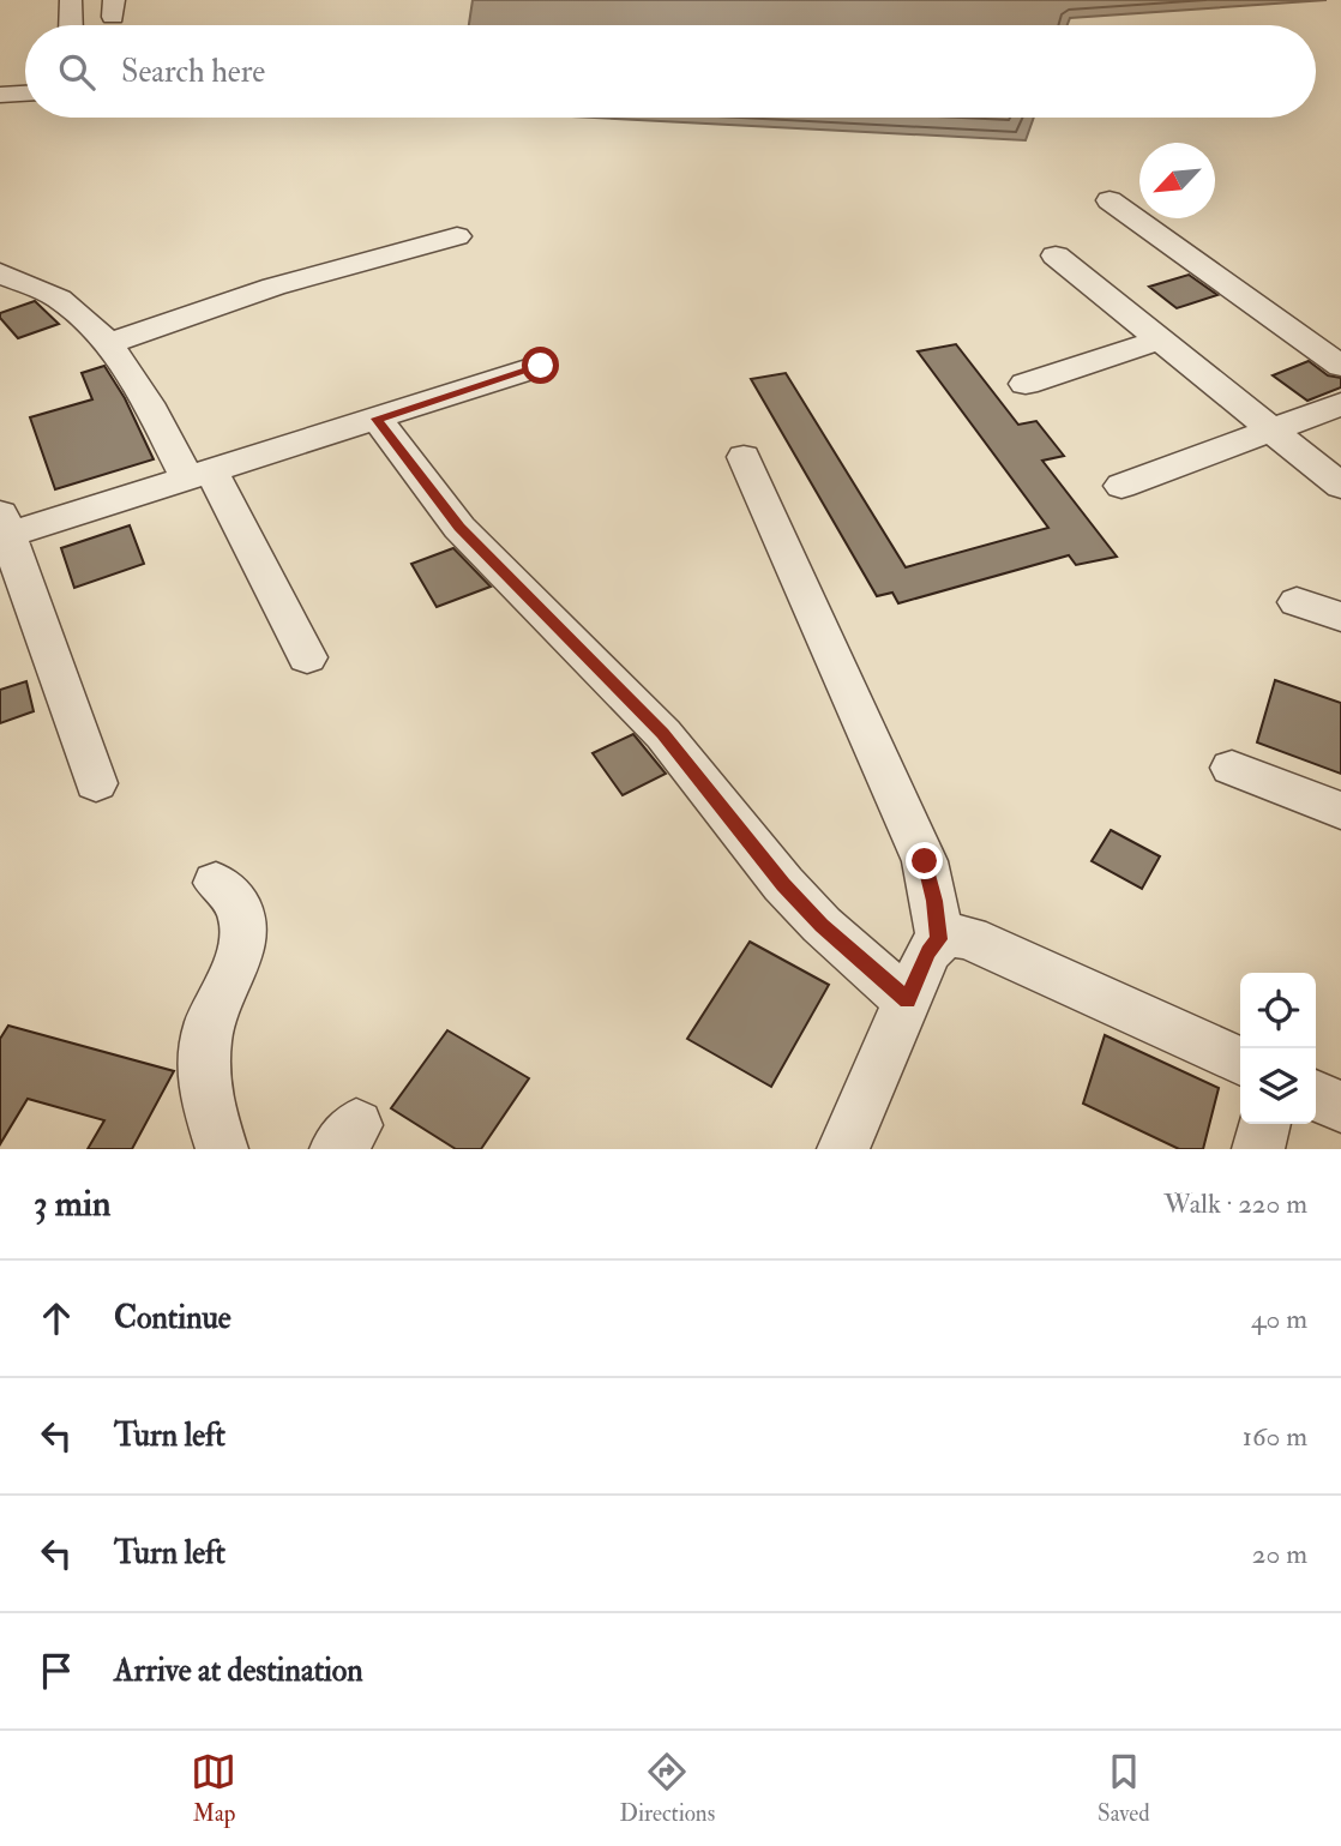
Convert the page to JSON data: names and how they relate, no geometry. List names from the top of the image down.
{
  "north": "bottom left",
  "page": {
    "search": "Search here",
    "heading": ["3 min", "Walk · 220 m"],
    "list": [
      ["Continue", "40 m"],
      ["Turn left", "160 m"],
      ["Turn left", "20 m"],
      "Arrive at destination"
    ],
    "nav": ["Map", "Directions", "Saved"]
  }
}
